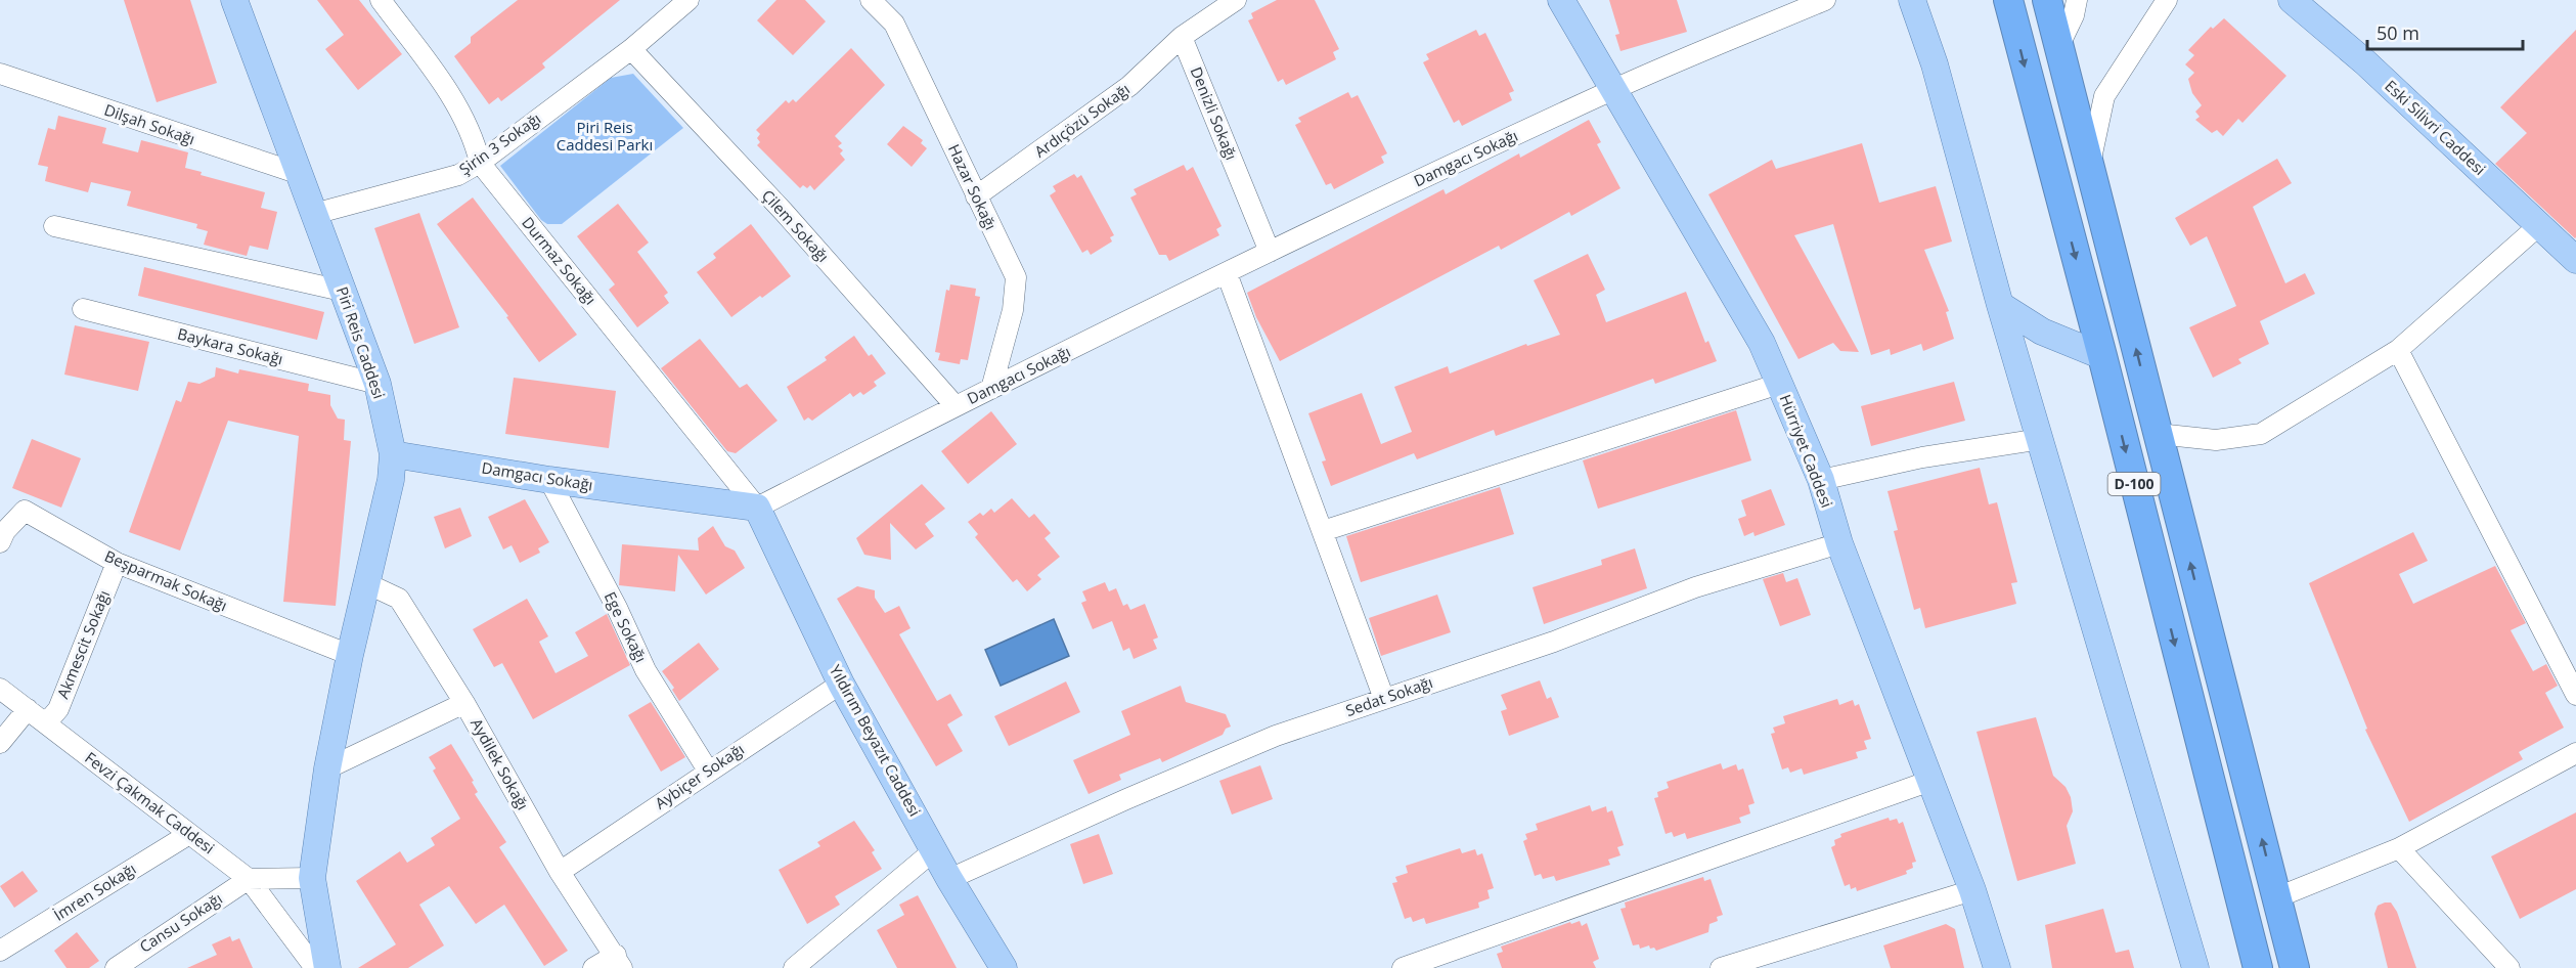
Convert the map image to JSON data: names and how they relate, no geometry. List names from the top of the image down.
{
  "streets": {
    "highway": ["D-100"],
    "main road": [
      "Eski Silivri Caddesi",
      "Damgacı Sokağı",
      "Piri Reis Caddesi",
      "Hürriyet Caddesi",
      "Yıldırım Beyazıt Caddesi"
    ],
    "street": [
      "Denizli Sokağı",
      "Ardıçözü Sokağı",
      "Dilşah Sokağı",
      "Şirin 3 Sokağı",
      "Hazar Sokağı",
      "Çilem Sokağı",
      "Durmaz Sokağı",
      "Baykara Sokağı",
      "Beşparmak Sokağı",
      "Ege Sokağı",
      "Akmescit Sokağı",
      "Sedat Sokağı",
      "Aydilek Sokağı",
      "Aybiçer Sokağı",
      "Fevzi Çakmak Caddesi",
      "İmren Sokağı",
      "Cansu Sokağı"
    ]
  },
  "crossings": [
    ["Denizli Sokağı", "Ardıçözü Sokağı"],
    ["Denizli Sokağı", "Damgacı Sokağı"],
    ["Ardıçözü Sokağı", "Hazar Sokağı"],
    ["Dilşah Sokağı", "Piri Reis Caddesi"],
    ["Şirin 3 Sokağı", "Çilem Sokağı"],
    ["Şirin 3 Sokağı", "Durmaz Sokağı"],
    ["Şirin 3 Sokağı", "Piri Reis Caddesi"],
    ["Damgacı Sokağı", "Hazar Sokağı"],
    ["Damgacı Sokağı", "Çilem Sokağı"],
    ["Damgacı Sokağı", "Durmaz Sokağı"],
    ["Damgacı Sokağı", "Piri Reis Caddesi"],
    ["Damgacı Sokağı", "Hürriyet Caddesi"],
    ["Damgacı Sokağı", "Ege Sokağı"],
    ["Damgacı Sokağı", "Yıldırım Beyazıt Caddesi"],
    ["Durmaz Sokağı", "Yıldırım Beyazıt Caddesi"],
    ["Piri Reis Caddesi", "Baykara Sokağı"],
    ["Piri Reis Caddesi", "Beşparmak Sokağı"],
    ["Piri Reis Caddesi", "Aydilek Sokağı"],
    ["Hürriyet Caddesi", "Sedat Sokağı"],
    ["Beşparmak Sokağı", "Akmescit Sokağı"],
    ["Ege Sokağı", "Aybiçer Sokağı"],
    ["Akmescit Sokağı", "Fevzi Çakmak Caddesi"],
    ["Sedat Sokağı", "Yıldırım Beyazıt Caddesi"],
    ["Yıldırım Beyazıt Caddesi", "Aybiçer Sokağı"],
    ["Aydilek Sokağı", "Aybiçer Sokağı"],
    ["Fevzi Çakmak Caddesi", "İmren Sokağı"],
    ["Fevzi Çakmak Caddesi", "Cansu Sokağı"]
  ],
  "parks": ["Piri Reis Caddesi Parkı"],
  "scale_bar": "50 m"
}
